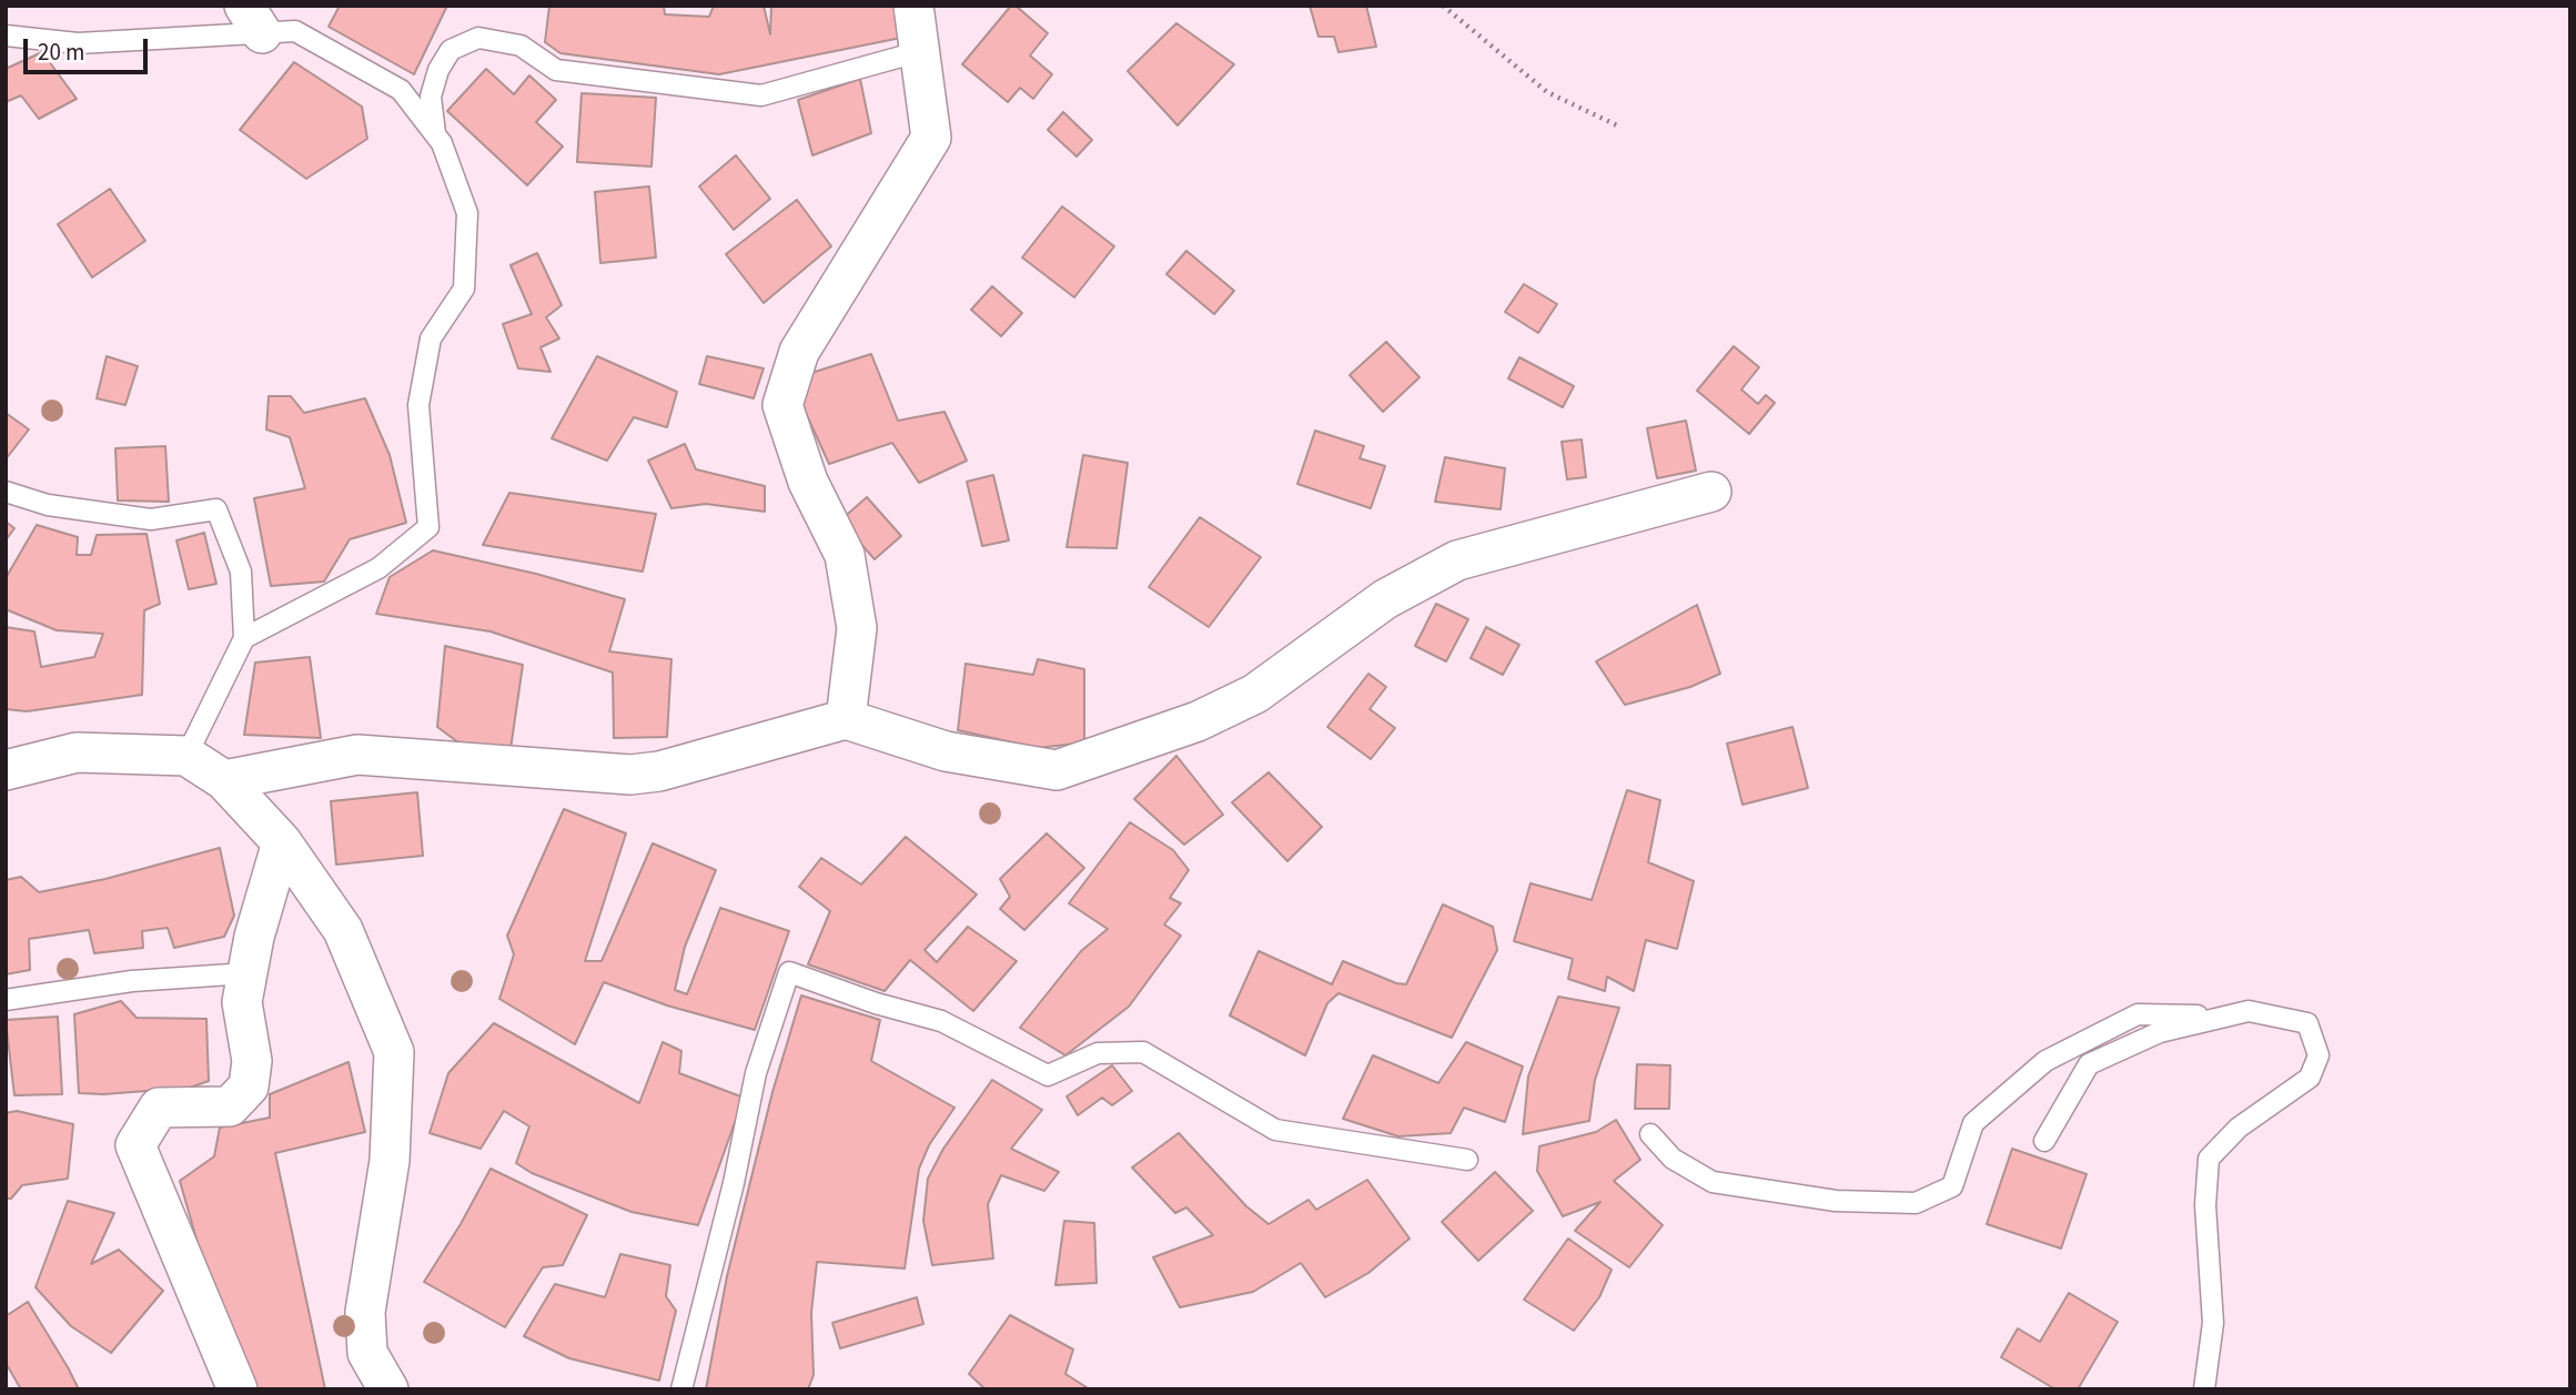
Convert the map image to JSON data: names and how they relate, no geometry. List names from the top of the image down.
{
  "scale_bar": "20 m"
}
